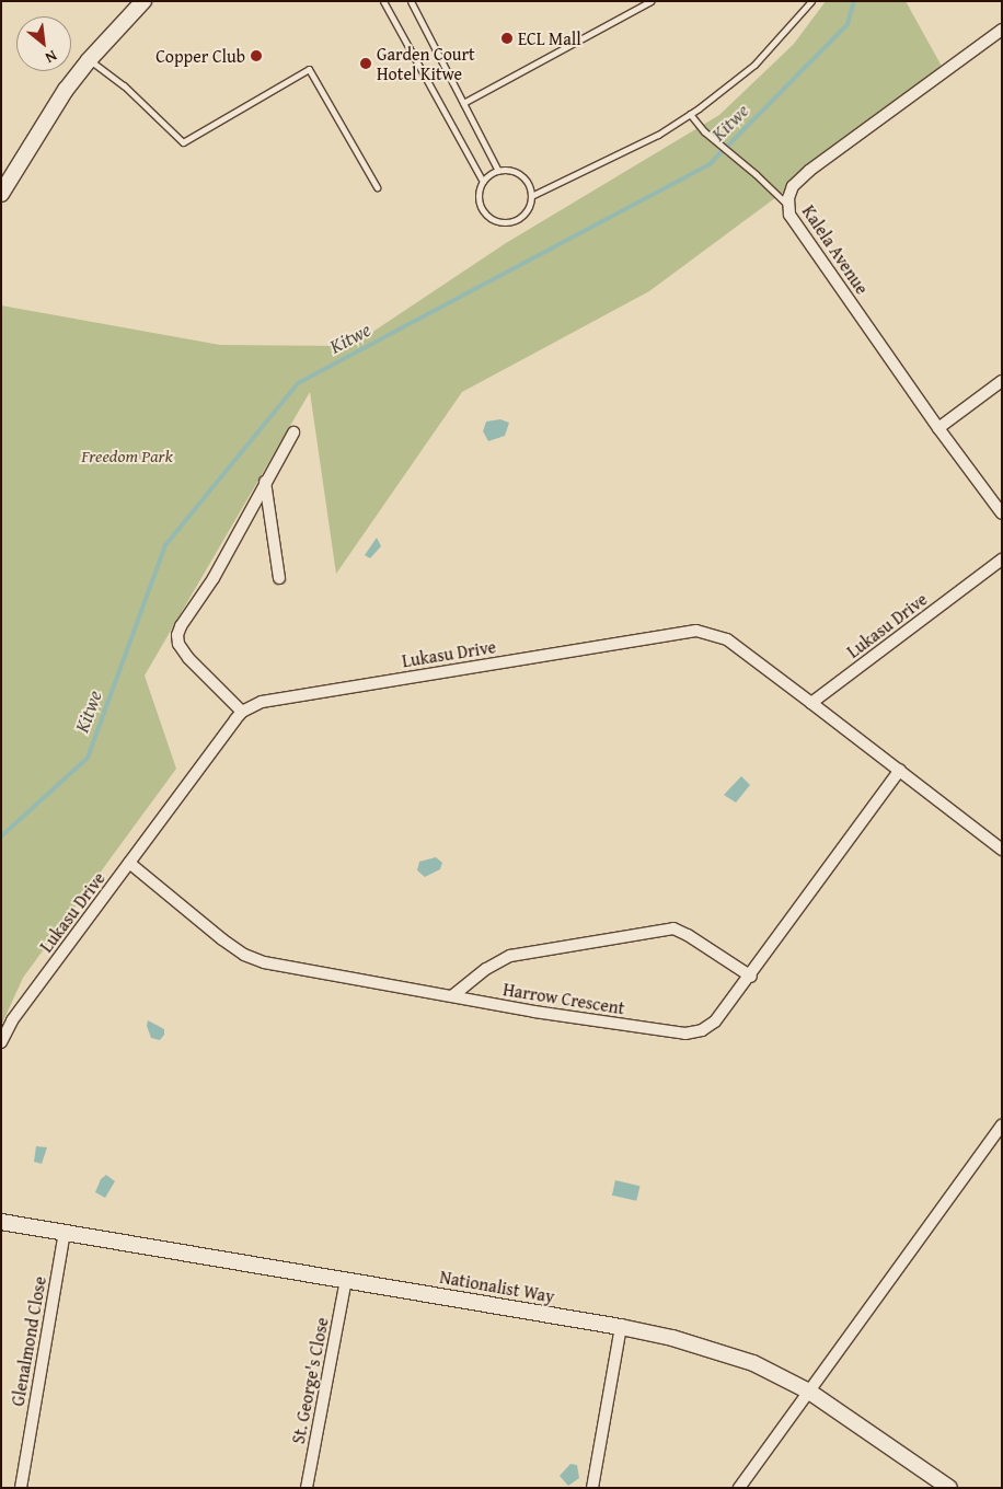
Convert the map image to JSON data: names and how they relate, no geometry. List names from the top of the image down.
{
  "streets": {
    "street": [
      "Kalela Avenue",
      "Lukasu Drive",
      "Harrow Crescent",
      "Nationalist Way",
      "Glenalmond Close",
      "St. George's Close"
    ]
  },
  "crossings": [
    ["Lukasu Drive", "Harrow Crescent"],
    ["Nationalist Way", "Glenalmond Close"],
    ["Nationalist Way", "St. George's Close"]
  ],
  "water": ["Kitwe"],
  "parks": ["Freedom Park"],
  "places": ["ECL Mall", "Copper Club", "Garden Court Hotel Kitwe"],
  "north": "bottom right"
}
